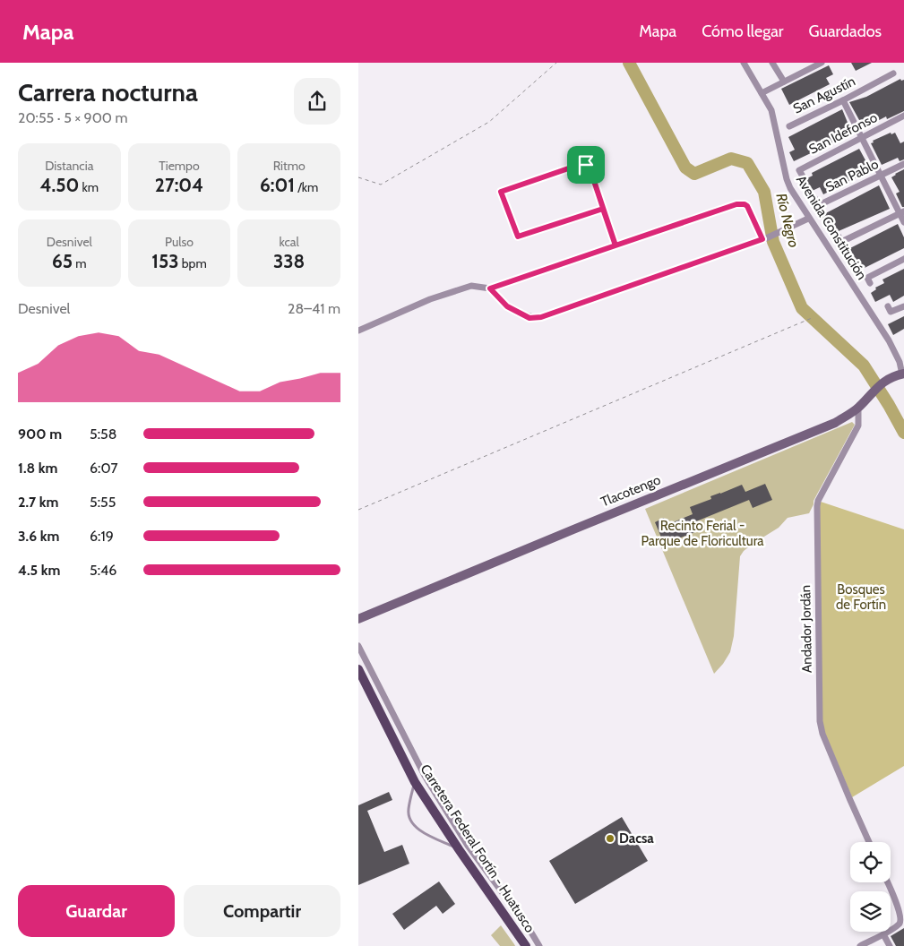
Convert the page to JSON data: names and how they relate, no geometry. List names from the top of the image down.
{
  "streets": {
    "main road": ["Carretera Federal Fortín - Huatusco"],
    "street": [
      "San Agustín",
      "San Idefonso",
      "San Pablo",
      "Avenida Constitución",
      "Tlacotengo",
      "Andador Jordán"
    ]
  },
  "crossings": [
    ["Avenida Constitución", "Tlacotengo"],
    ["Tlacotengo", "Andador Jordán"]
  ],
  "water": ["Río Negro"],
  "parks": ["Recinto Ferial - Parque de Floricultura", "Bosques de Fortín"],
  "places": ["Dacsa"],
  "page": {
    "header": "Mapa",
    "nav": ["Mapa", "Cómo llegar", "Guardados"],
    "heading": ["Carrera nocturna", "20:55 · 5 × 900 m"],
    "stats": [
      ["Distancia", "4.50 km"],
      ["Tiempo", "27:04"],
      ["Ritmo", "6:01 /km"],
      ["Desnivel", "65 m"],
      ["Pulso", "153 bpm"],
      ["kcal", "338"]
    ],
    "chart": ["Desnivel", "28–41 m"],
    "list": [
      {
        "name": "900 m",
        "note": "5:58"
      },
      {
        "name": "1.8 km",
        "note": "6:07"
      },
      {
        "name": "2.7 km",
        "note": "5:55"
      },
      {
        "name": "3.6 km",
        "note": "6:19"
      },
      {
        "name": "4.5 km",
        "note": "5:46"
      }
    ],
    "buttons": ["Guardar", "Compartir"]
  }
}
